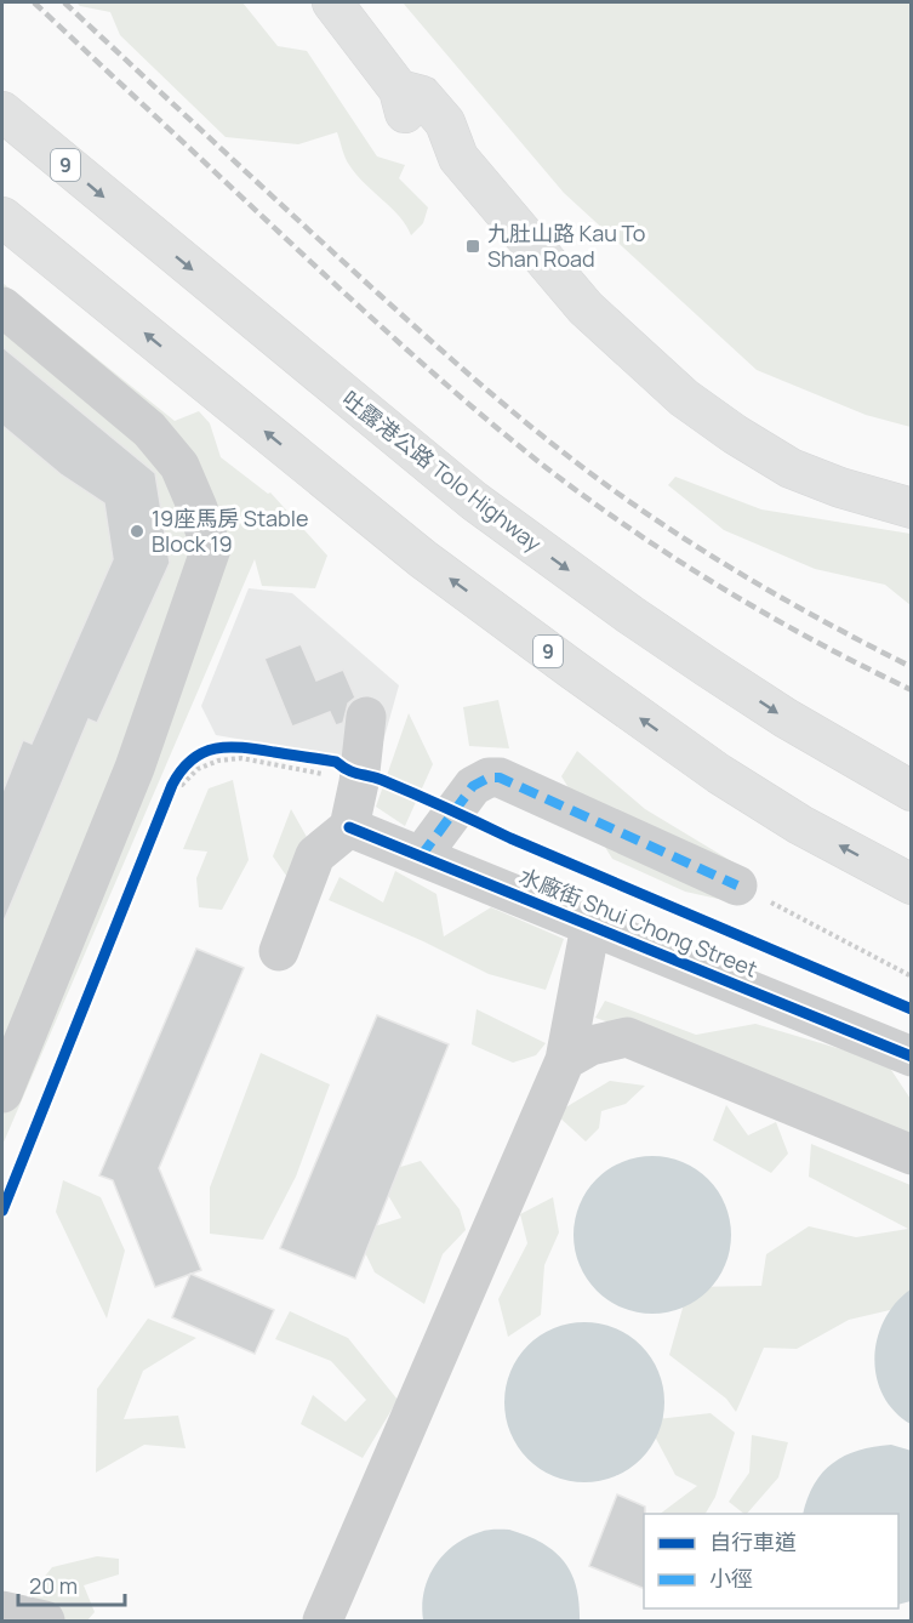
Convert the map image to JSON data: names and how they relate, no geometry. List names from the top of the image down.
{
  "streets": {
    "main road": ["9", "吐露港公路 Tolo Highway"],
    "street": ["水廠街 Shui Chong Street"]
  },
  "places": {
    "transit": ["九肚山路 Kau To Shan Road"],
    "other": ["19座馬房 Stable Block 19"]
  },
  "legend": ["自行車道", "小徑"],
  "scale_bar": "20 m"
}
